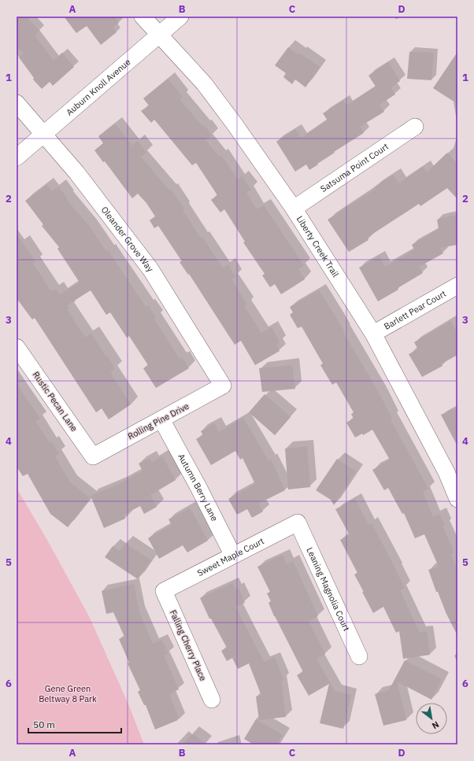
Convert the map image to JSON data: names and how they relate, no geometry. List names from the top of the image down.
{
  "streets": {
    "street": [
      "Auburn Knoll Avenue",
      "Satsuma Point Court",
      "Oleander Grove Way",
      "Liberty Creek Trail",
      "Barlett Pear Court",
      "Rustic Pecan Lane",
      "Rolling Pine Drive",
      "Autumn Berry Lane",
      "Sweet Maple Court",
      "Leaning Magnolia Court",
      "Falling Cherry Place"
    ]
  },
  "crossings": [
    ["Auburn Knoll Avenue", "Oleander Grove Way"],
    ["Auburn Knoll Avenue", "Liberty Creek Trail"],
    ["Satsuma Point Court", "Liberty Creek Trail"],
    ["Oleander Grove Way", "Rolling Pine Drive"],
    ["Liberty Creek Trail", "Barlett Pear Court"],
    ["Rustic Pecan Lane", "Rolling Pine Drive"],
    ["Rolling Pine Drive", "Autumn Berry Lane"],
    ["Autumn Berry Lane", "Sweet Maple Court"],
    ["Sweet Maple Court", "Leaning Magnolia Court"],
    ["Sweet Maple Court", "Falling Cherry Place"]
  ],
  "parks": ["Gene Green Beltway 8 Park"],
  "scale_bar": "50 m",
  "north": "bottom right",
  "grid": {
    "columns": [
      "A",
      "B",
      "C",
      "D"
    ],
    "rows": [
      "1",
      "2",
      "3",
      "4",
      "5",
      "6"
    ]
  }
}
